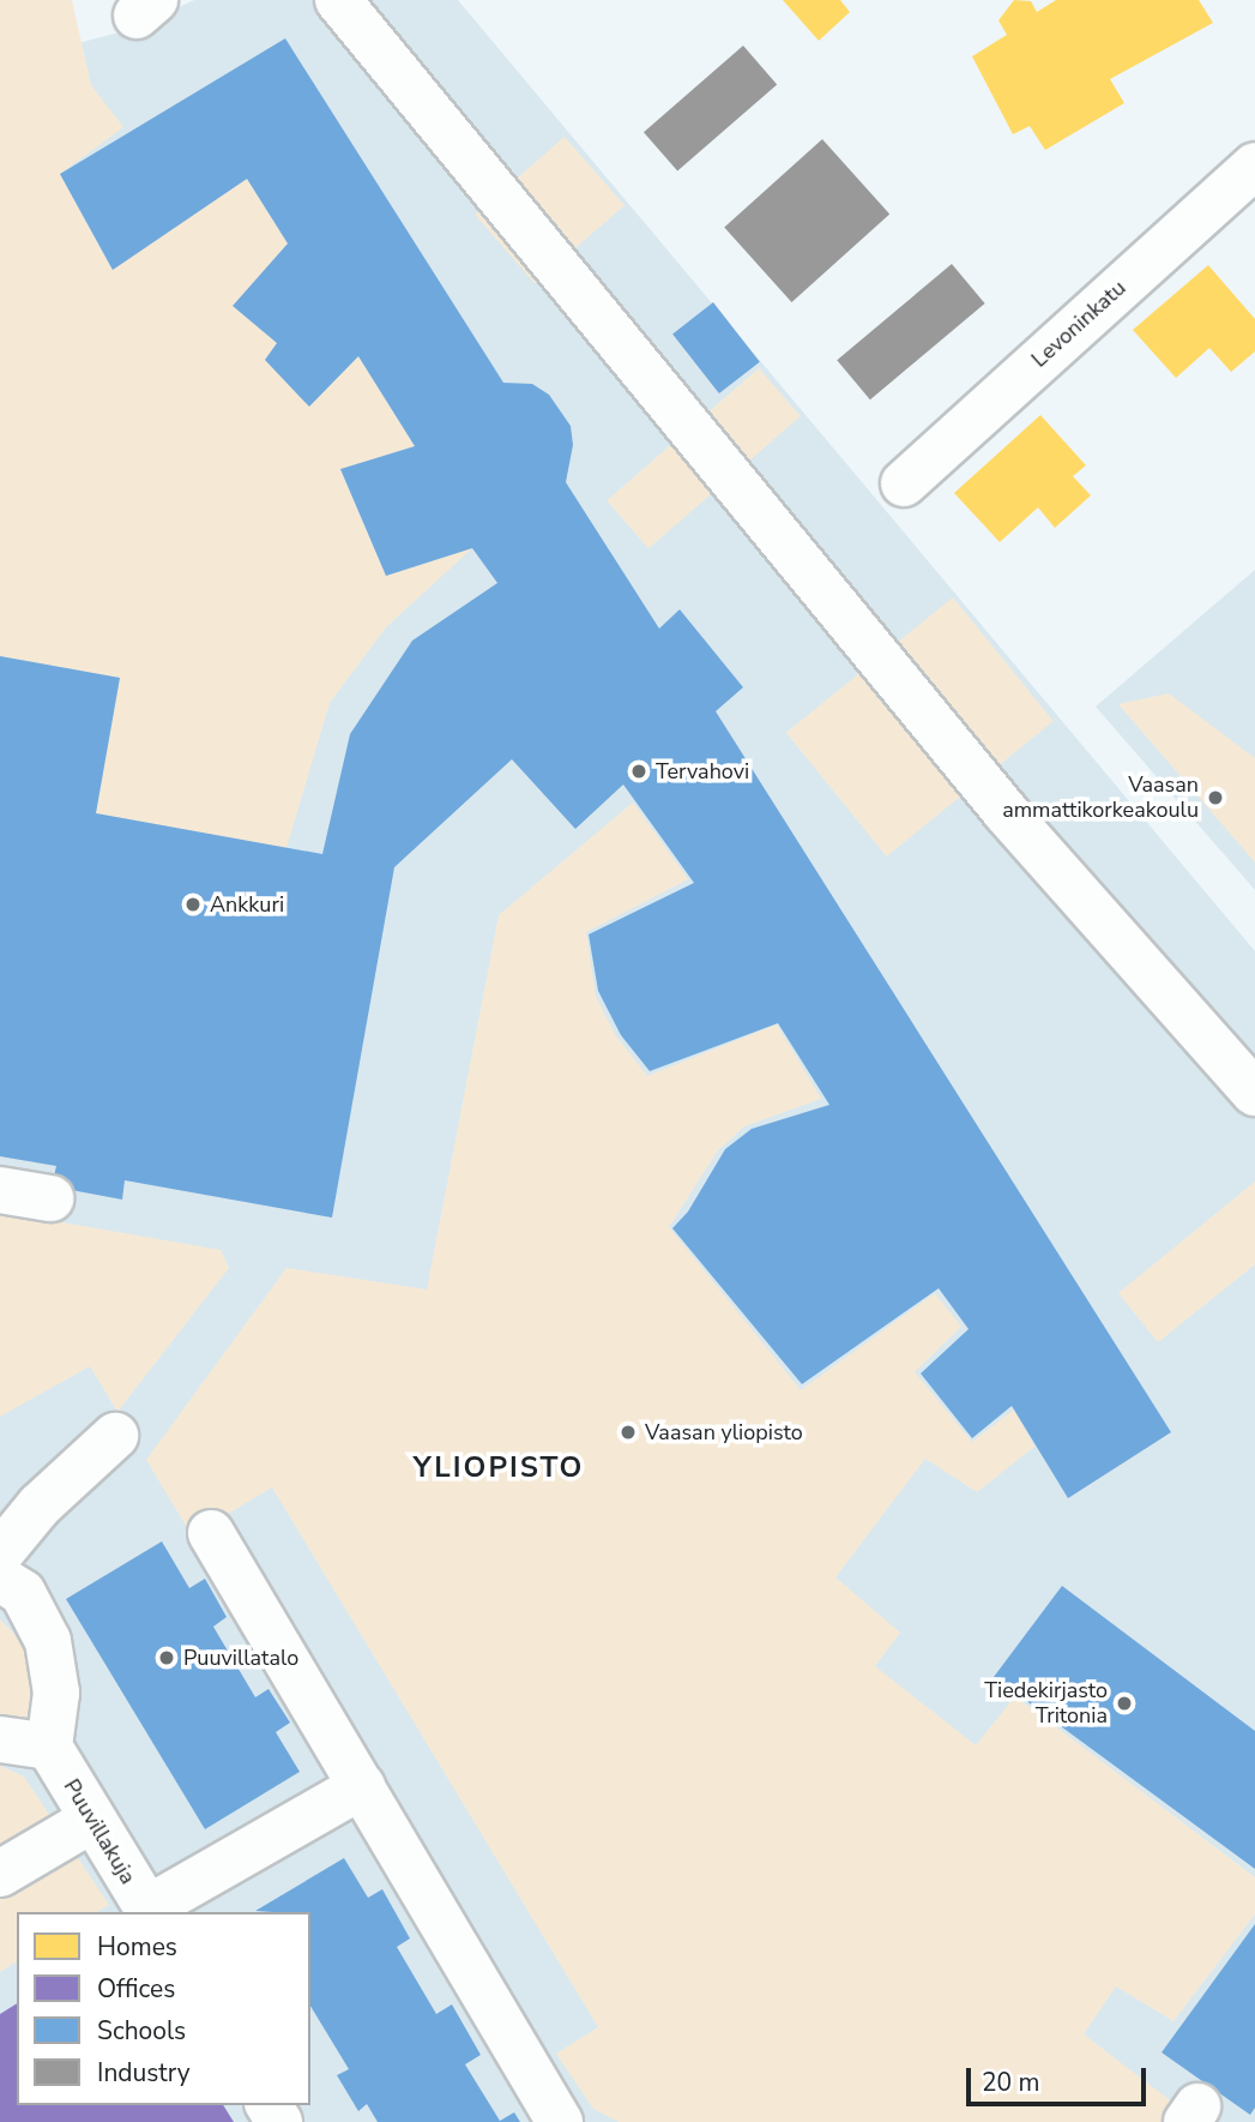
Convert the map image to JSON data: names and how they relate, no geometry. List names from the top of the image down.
{
  "streets": {
    "street": ["Levoninkatu", "Puuvillakuja"]
  },
  "districts": ["YLIOPISTO"],
  "places": [
    "Tervahovi",
    "Vaasan ammattikorkeakoulu",
    "Ankkuri",
    "Vaasan yliopisto",
    "Puuvillatalo",
    "Tiedekirjasto Tritonia"
  ],
  "legend": [
    "Homes",
    "Offices",
    "Schools",
    "Industry"
  ],
  "scale_bar": "20 m"
}
